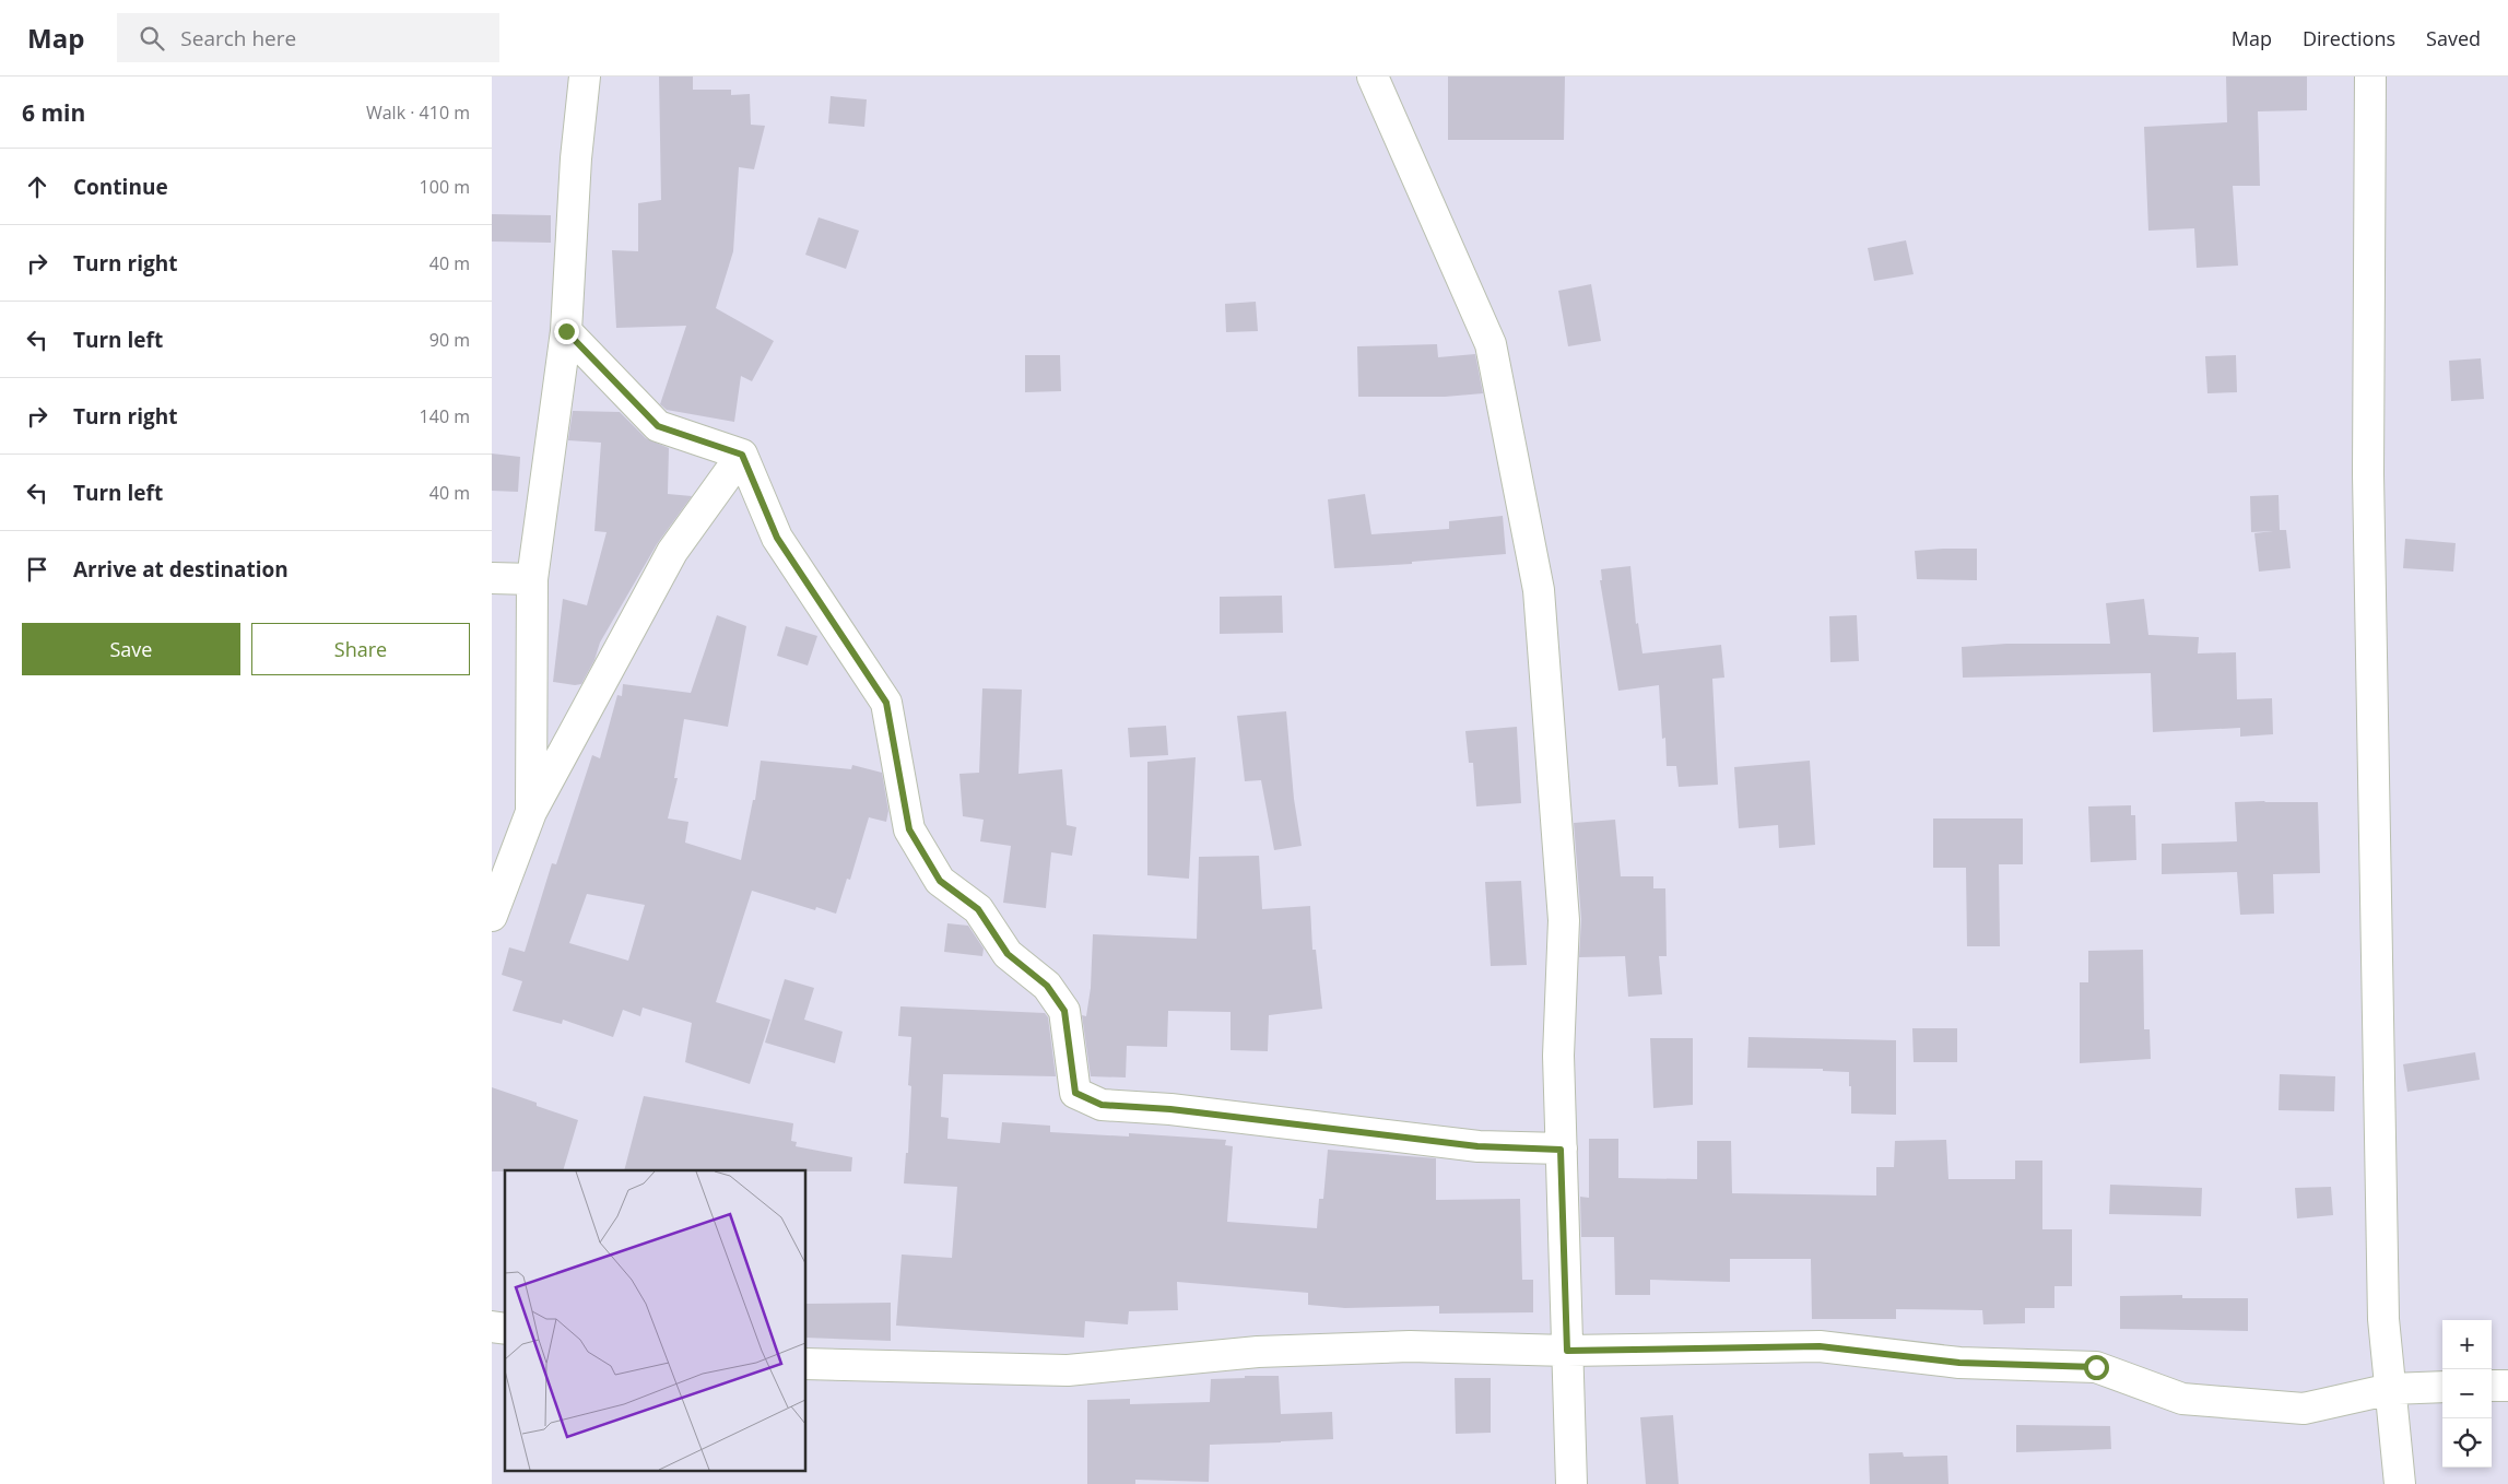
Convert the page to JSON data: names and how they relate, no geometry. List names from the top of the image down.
{
  "page": {
    "header": "Map",
    "search": "Search here",
    "nav": ["Map", "Directions", "Saved"],
    "heading": ["6 min", "Walk · 410 m"],
    "list": [
      ["Continue", "100 m"],
      ["Turn right", "40 m"],
      ["Turn left", "90 m"],
      ["Turn right", "140 m"],
      ["Turn left", "40 m"],
      "Arrive at destination"
    ],
    "buttons": ["Save", "Share"],
    "map_buttons": ["+", "−"]
  }
}
